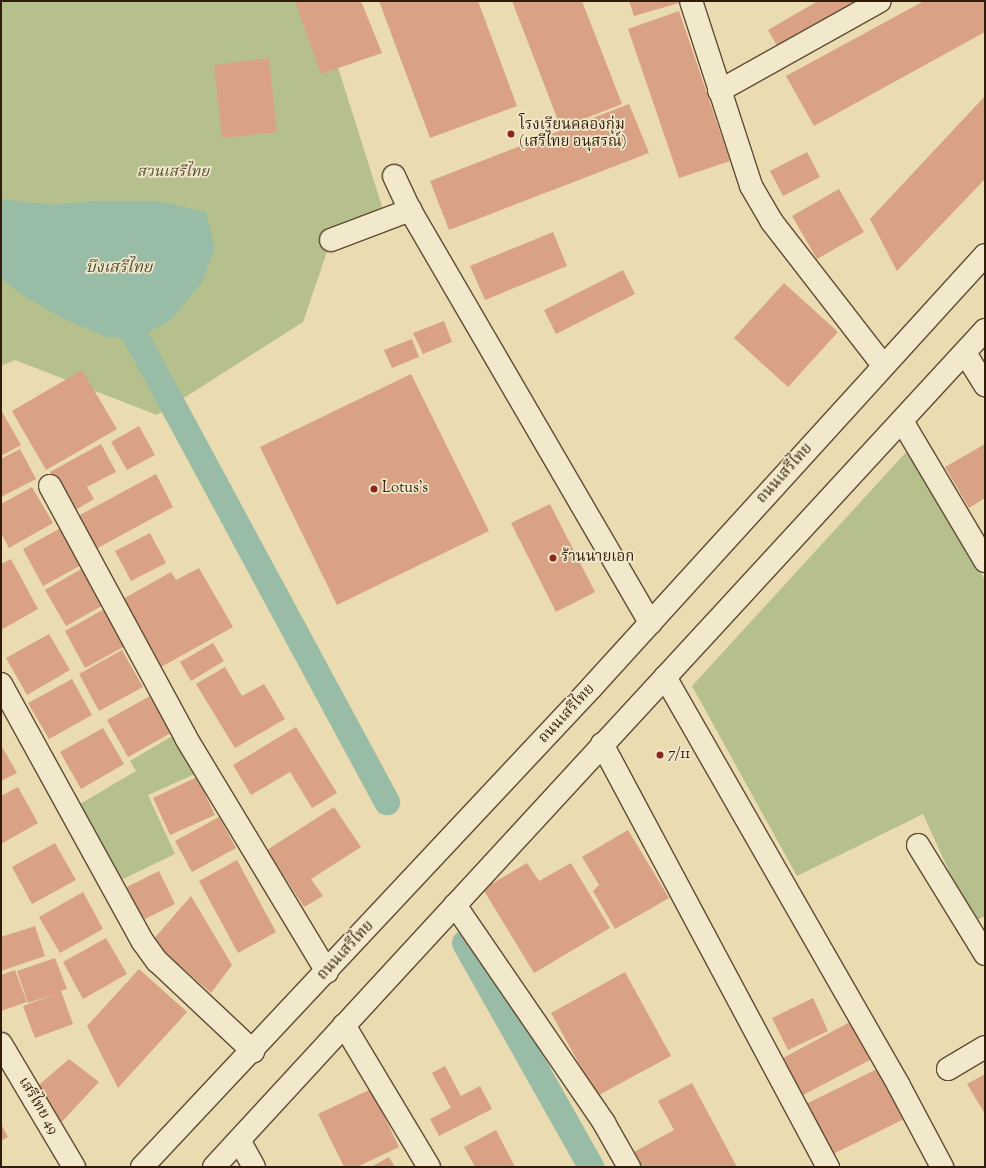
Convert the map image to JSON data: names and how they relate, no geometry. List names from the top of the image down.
{
  "streets": {
    "street": ["ถนนเสรีไทย", "เสรีไทย 49"]
  },
  "water": ["บึงเสรีไทย"],
  "parks": ["สวนเสรีไทย"],
  "places": [
    "โรงเรียนคลองกุ่ม (เสรีไทย อนุสรณ์)",
    "Lotus's",
    "ร้านนายเอก",
    "7/11"
  ]
}
